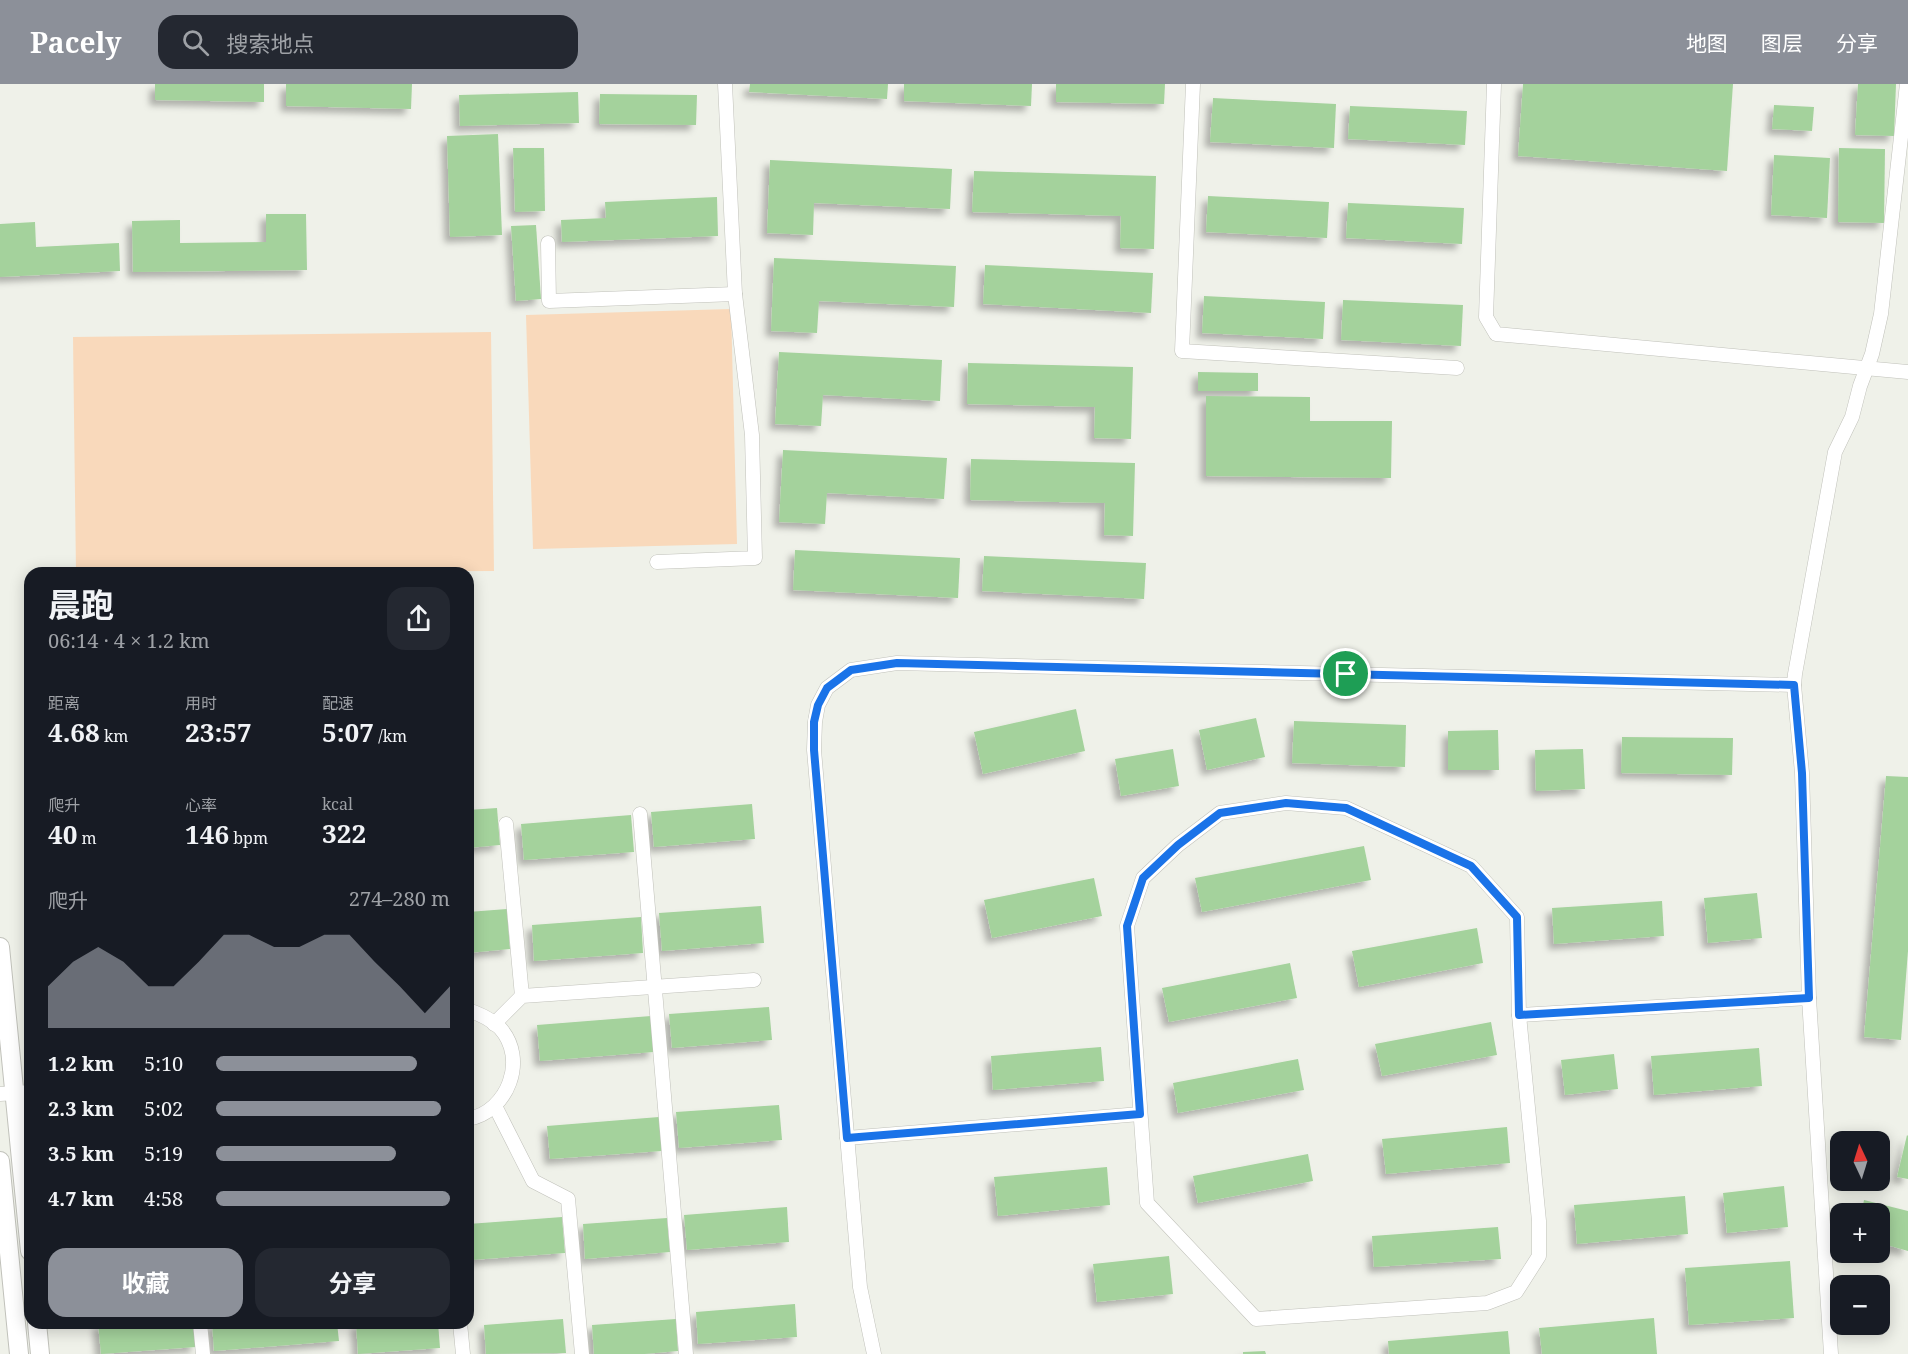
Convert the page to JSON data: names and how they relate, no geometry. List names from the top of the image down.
{
  "north": "top",
  "page": {
    "header": "Pacely",
    "search": "搜索地点",
    "nav": ["地图", "图层", "分享"],
    "heading": ["晨跑", "06:14 · 4 × 1.2 km"],
    "stats": [
      ["距离", "4.68 km"],
      ["用时", "23:57"],
      ["配速", "5:07 /km"],
      ["爬升", "40 m"],
      ["心率", "146 bpm"],
      ["kcal", "322"]
    ],
    "chart": ["爬升", "274–280 m"],
    "list": [
      {
        "name": "1.2 km",
        "note": "5:10"
      },
      {
        "name": "2.3 km",
        "note": "5:02"
      },
      {
        "name": "3.5 km",
        "note": "5:19"
      },
      {
        "name": "4.7 km",
        "note": "4:58"
      }
    ],
    "map_buttons": ["+", "−"],
    "buttons": ["收藏", "分享"]
  }
}
